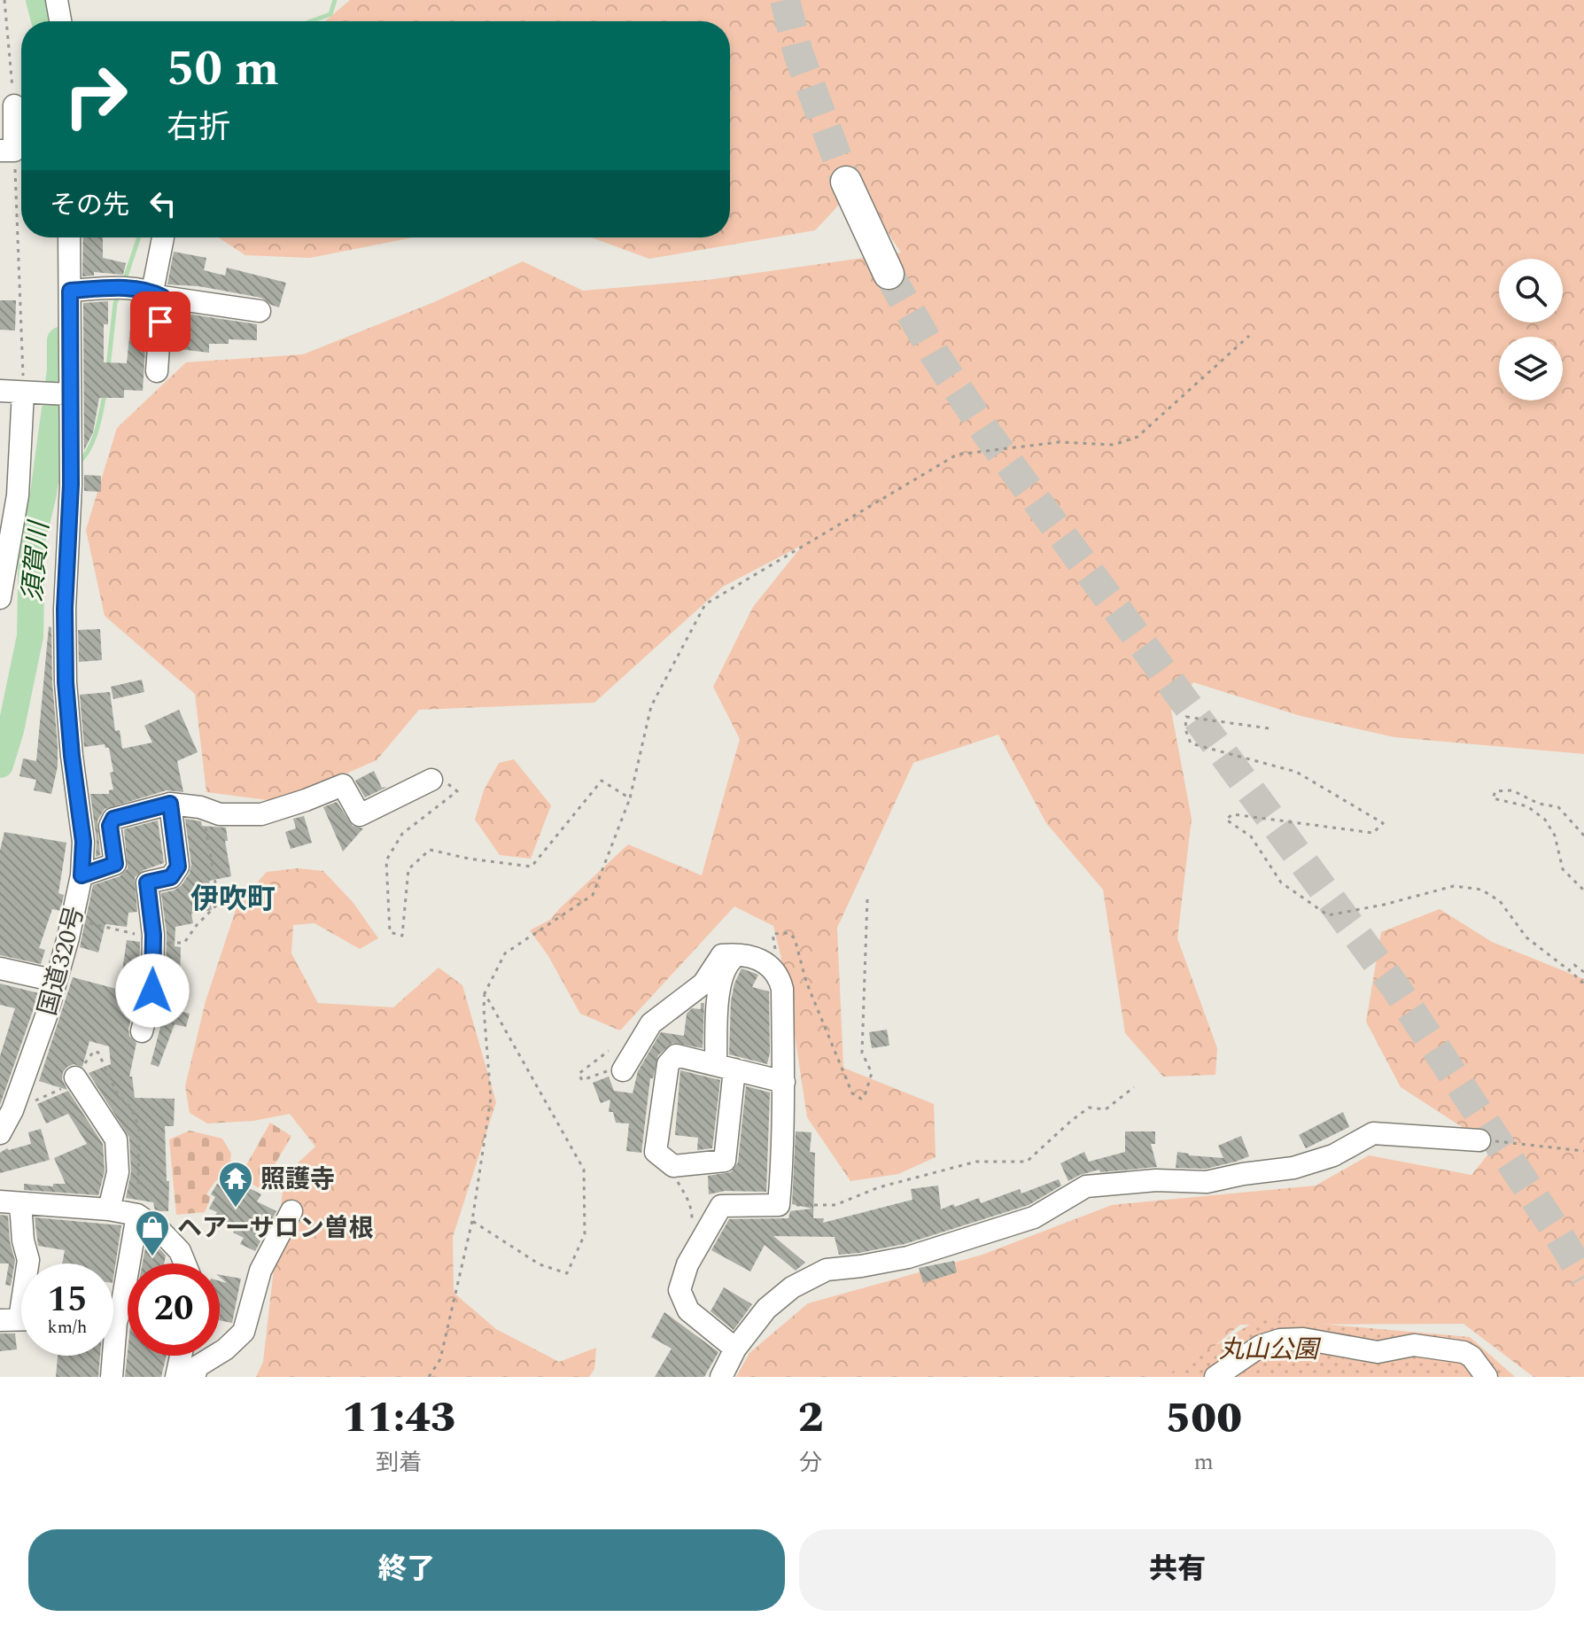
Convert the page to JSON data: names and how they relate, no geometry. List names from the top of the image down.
{
  "streets": {
    "street": ["国道320号"]
  },
  "districts": ["伊吹町"],
  "water": ["須賀川"],
  "parks": ["丸山公園"],
  "places": {
    "temple": ["照護寺"],
    "shop": ["ヘアーサロン曽根"]
  },
  "page": {
    "turn": ["50 m", "右折"],
    "then": "その先",
    "speed": "15 km/h",
    "limit": "20",
    "eta": [
      "11:43",
      "到着",
      "2",
      "分",
      "500",
      "m"
    ],
    "buttons": ["終了", "共有"]
  }
}
